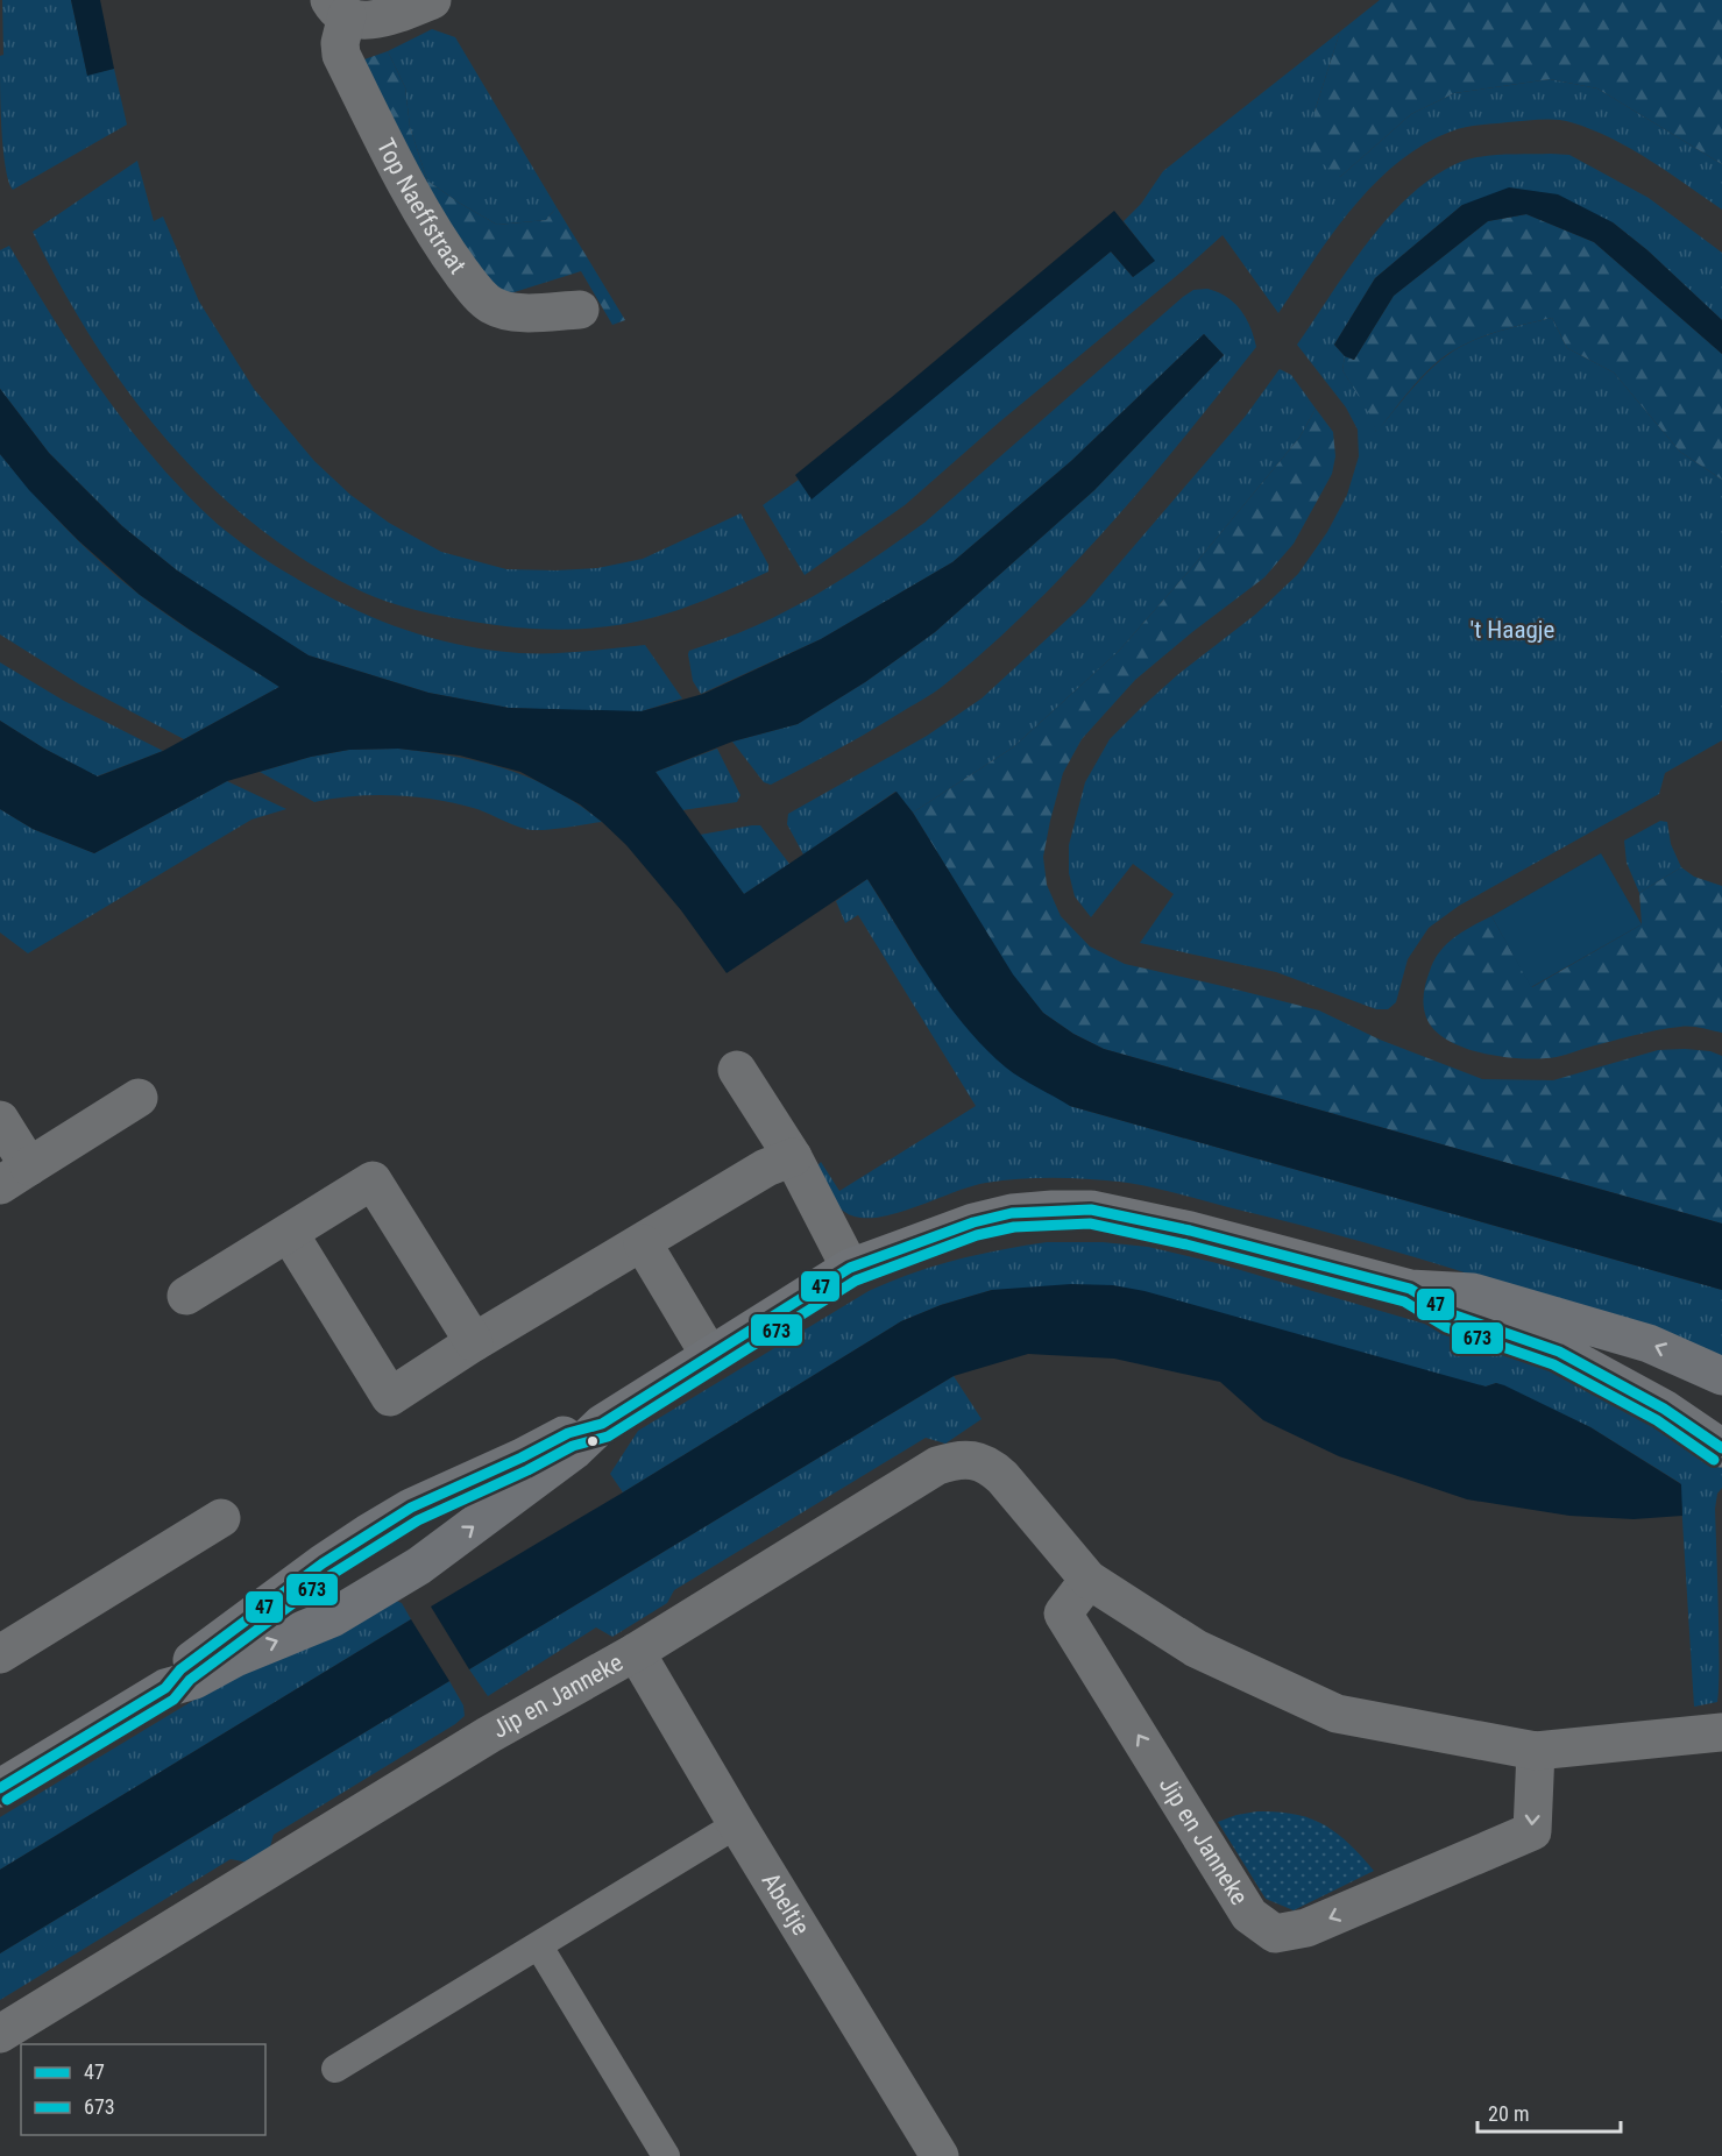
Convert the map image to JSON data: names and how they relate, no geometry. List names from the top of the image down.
{
  "streets": {
    "street": ["Top Naeffstraat", "Jip en Janneke", "Abeltje"]
  },
  "crossings": [
    ["Jip en Janneke", "Abeltje"]
  ],
  "parks": ["'t Haagje"],
  "lines": ["transit line 47", "transit line 673"],
  "legend": ["47", "673"],
  "scale_bar": "20 m"
}
